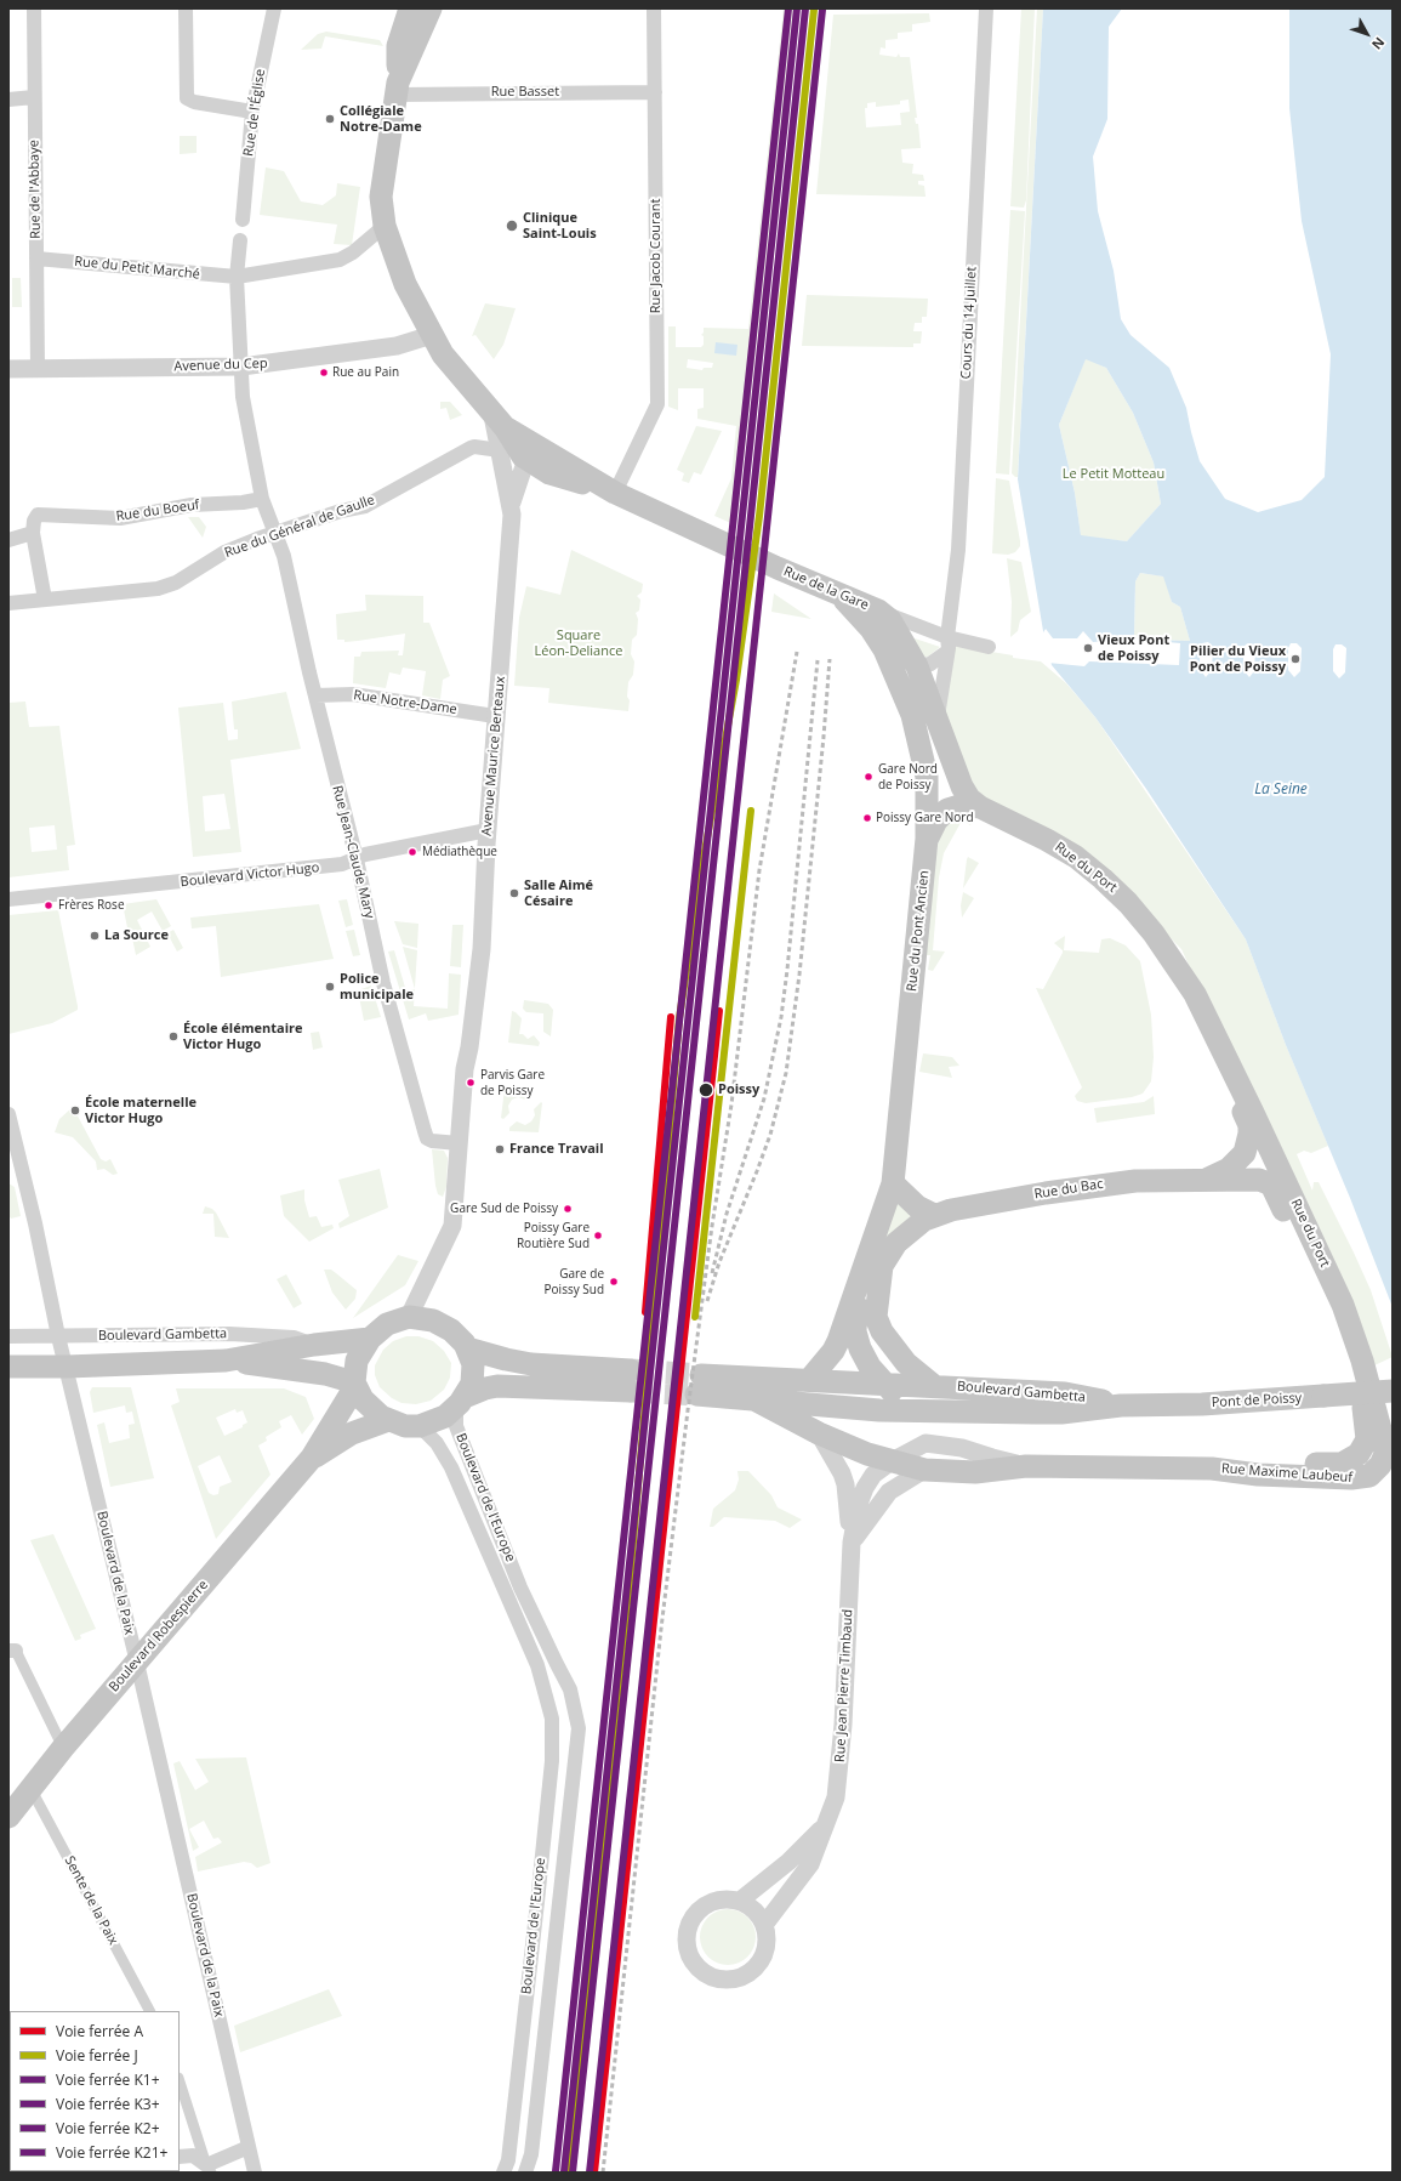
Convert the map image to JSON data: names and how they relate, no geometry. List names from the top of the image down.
{
  "streets": {
    "main road": [
      "Rue de la Gare",
      "Rue du Port",
      "Rue du Pont Ancien",
      "Rue du Bac",
      "Boulevard Gambetta",
      "Pont de Poissy",
      "Rue Maxime Laubeuf",
      "Boulevard Robespierre"
    ],
    "street": [
      "Rue Basset",
      "Rue de l'Église",
      "Rue de l'Abbaye",
      "Rue Jacob Courant",
      "Rue du Petit Marché",
      "Cours du 14 Juillet",
      "Avenue du Cep",
      "Rue du Boeuf",
      "Rue du Général de Gaulle",
      "Rue Notre-Dame",
      "Avenue Maurice Berteaux",
      "Rue Jean-Claude Mary",
      "Boulevard Victor Hugo",
      "Boulevard de l'Europe",
      "Boulevard de la Paix",
      "Rue Jean Pierre Timbaud",
      "Sente de la Paix"
    ]
  },
  "crossings": [
    ["Rue Basset", "Rue Jacob Courant"],
    ["Rue Basset", "Rue de la Gare"],
    ["Rue de l'Abbaye", "Rue du Petit Marché"],
    ["Rue de l'Abbaye", "Avenue du Cep"],
    ["Rue Jacob Courant", "Rue de la Gare"],
    ["Rue du Petit Marché", "Rue de la Gare"],
    ["Cours du 14 Juillet", "Rue de la Gare"],
    ["Avenue du Cep", "Rue de la Gare"],
    ["Rue du Général de Gaulle", "Avenue Maurice Berteaux"],
    ["Rue du Général de Gaulle", "Rue Jean-Claude Mary"],
    ["Rue de la Gare", "Avenue Maurice Berteaux"],
    ["Rue de la Gare", "Rue du Pont Ancien"],
    ["Rue Notre-Dame", "Avenue Maurice Berteaux"],
    ["Rue Notre-Dame", "Rue Jean-Claude Mary"],
    ["Avenue Maurice Berteaux", "Rue Jean-Claude Mary"],
    ["Avenue Maurice Berteaux", "Boulevard Victor Hugo"],
    ["Avenue Maurice Berteaux", "Boulevard Gambetta"],
    ["Avenue Maurice Berteaux", "Boulevard de l'Europe"],
    ["Avenue Maurice Berteaux", "Boulevard Robespierre"],
    ["Rue Jean-Claude Mary", "Boulevard Victor Hugo"],
    ["Rue du Port", "Rue du Pont Ancien"],
    ["Rue du Port", "Rue du Bac"],
    ["Rue du Port", "Rue Maxime Laubeuf"],
    ["Rue du Pont Ancien", "Boulevard Gambetta"],
    ["Rue du Bac", "Rue Maxime Laubeuf"],
    ["Boulevard Gambetta", "Pont de Poissy"],
    ["Boulevard Gambetta", "Boulevard de l'Europe"],
    ["Boulevard Gambetta", "Boulevard de la Paix"],
    ["Boulevard Gambetta", "Boulevard Robespierre"],
    ["Boulevard de l'Europe", "Boulevard Robespierre"],
    ["Boulevard de la Paix", "Boulevard Robespierre"],
    ["Boulevard Robespierre", "Sente de la Paix"]
  ],
  "water": ["La Seine"],
  "parks": ["Le Petit Motteau", "Square Léon-Deliance"],
  "places": [
    "Collégiale Notre-Dame",
    "Clinique Saint-Louis",
    "Rue au Pain",
    "Vieux Pont de Poissy",
    "Pilier du Vieux Pont de Poissy",
    "Gare Nord de Poissy",
    "Poissy Gare Nord",
    "Médiathèque",
    "Salle Aimé Césaire",
    "Frères Rose",
    "La Source",
    "Police municipale",
    "École élémentaire Victor Hugo",
    "Parvis Gare de Poissy",
    "Poissy",
    "École maternelle Victor Hugo",
    "France Travail",
    "Gare Sud de Poissy",
    "Poissy Gare Routière Sud",
    "Gare de Poissy Sud"
  ],
  "lines": [
    "rail line K1+",
    "rail line K3+",
    "rail line K21+",
    "rail line J",
    "rail line K2+",
    "rail line A"
  ],
  "legend": [
    "Voie ferrée A",
    "Voie ferrée J",
    "Voie ferrée K1+",
    "Voie ferrée K3+",
    "Voie ferrée K2+",
    "Voie ferrée K21+"
  ],
  "north": "bottom right"
}
